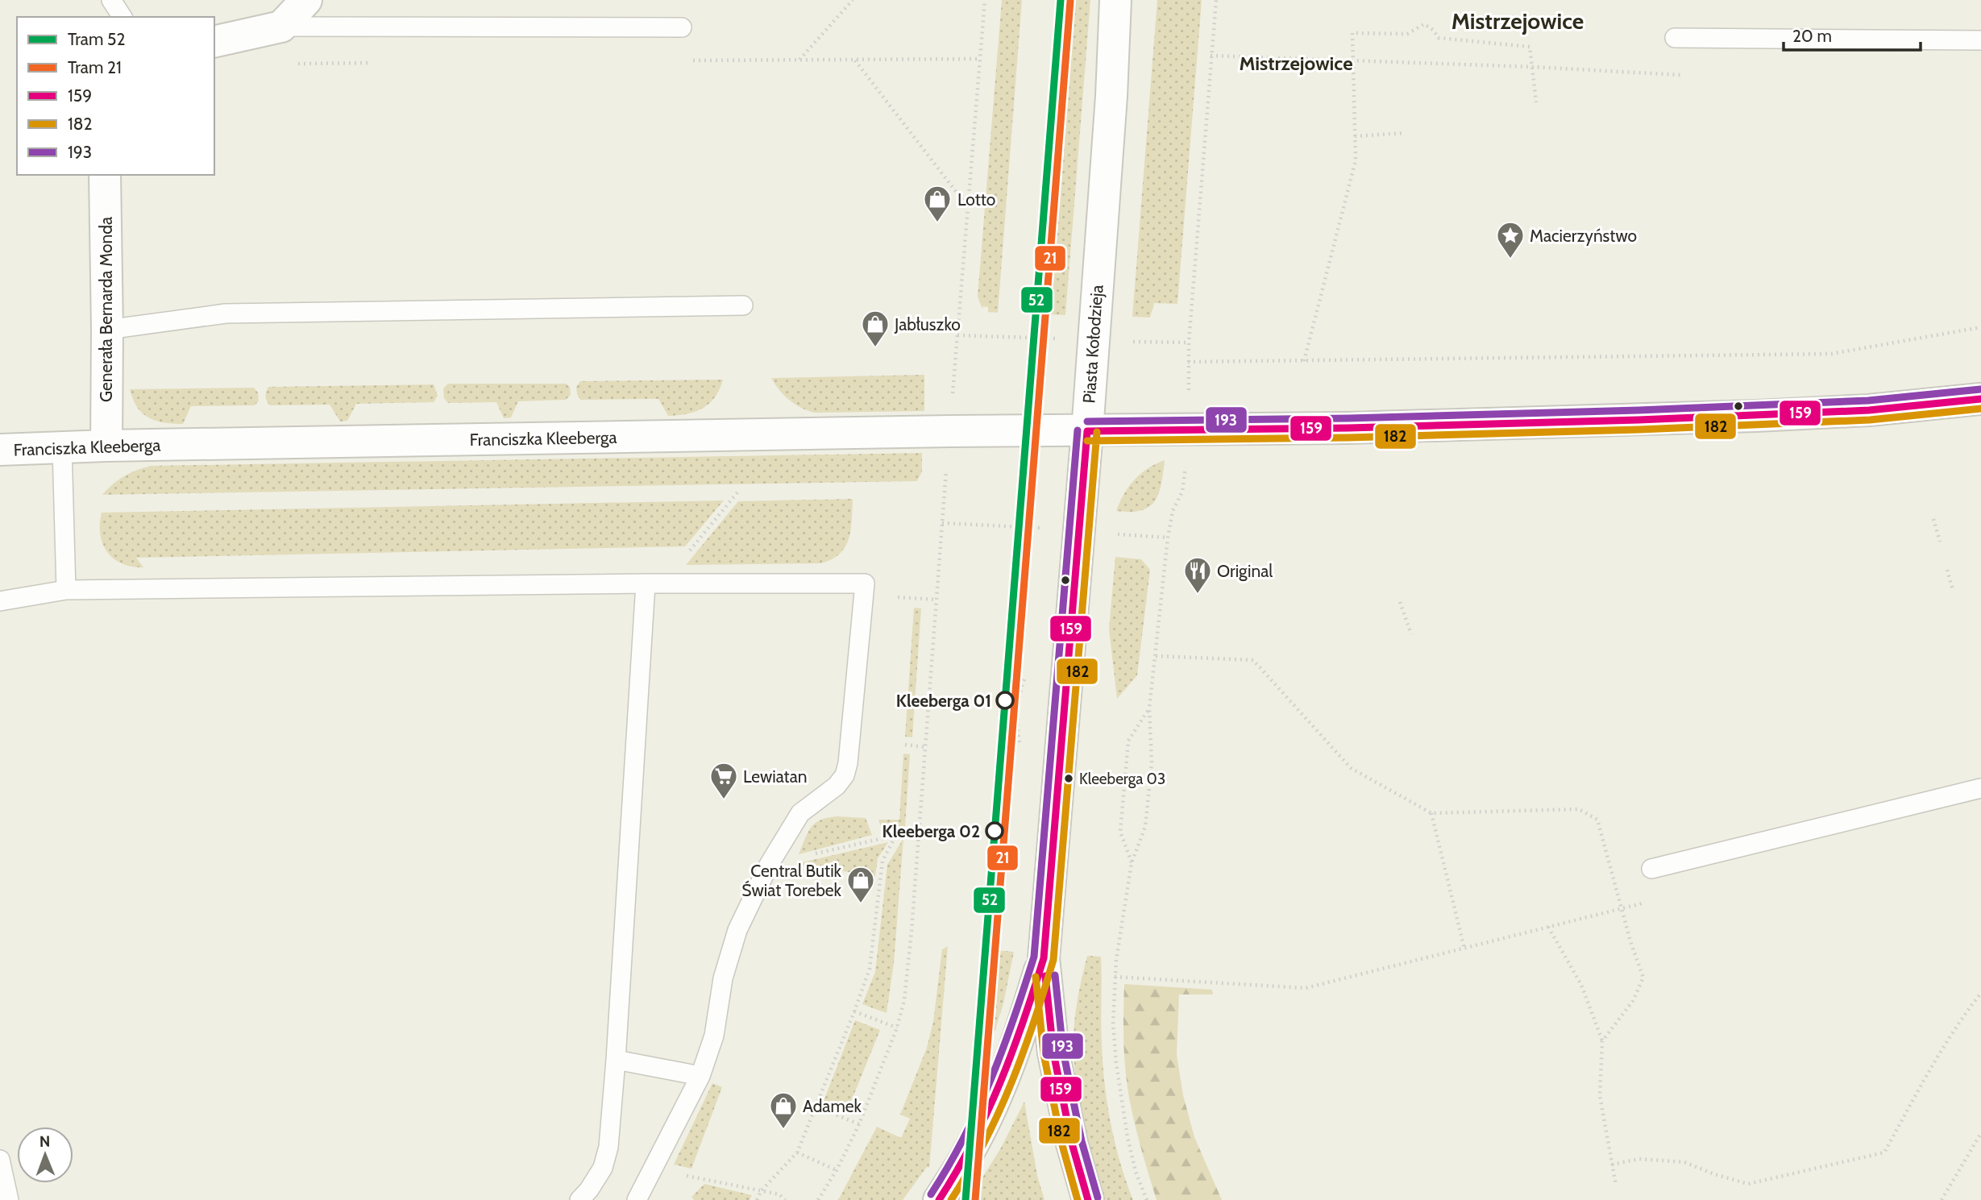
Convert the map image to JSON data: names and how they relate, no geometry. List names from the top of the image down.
{
  "streets": {
    "street": ["Generała Bernarda Monda", "Piasta Kołodzieja", "Franciszka Kleeberga"]
  },
  "crossings": [
    ["Generała Bernarda Monda", "Franciszka Kleeberga"],
    ["Piasta Kołodzieja", "Franciszka Kleeberga"]
  ],
  "districts": ["Mistrzejowice", "Mistrzejowice"],
  "places": {
    "shop": [
      "Lotto",
      "Jabłuszko",
      "Central Butik Świat Torebek",
      "Adamek"
    ],
    "place": ["Macierzyństwo"],
    "restaurant": ["Original"],
    "other": ["Kleeberga 01", "Kleeberga 03", "Kleeberga 02"],
    "supermarket": ["Lewiatan"]
  },
  "lines": [
    "tram line 52",
    "tram line 21",
    "transit line 193",
    "transit line 159",
    "transit line 182"
  ],
  "legend": [
    "Tram 52",
    "Tram 21",
    "159",
    "182",
    "193"
  ],
  "scale_bar": "20 m",
  "north": "top"
}
